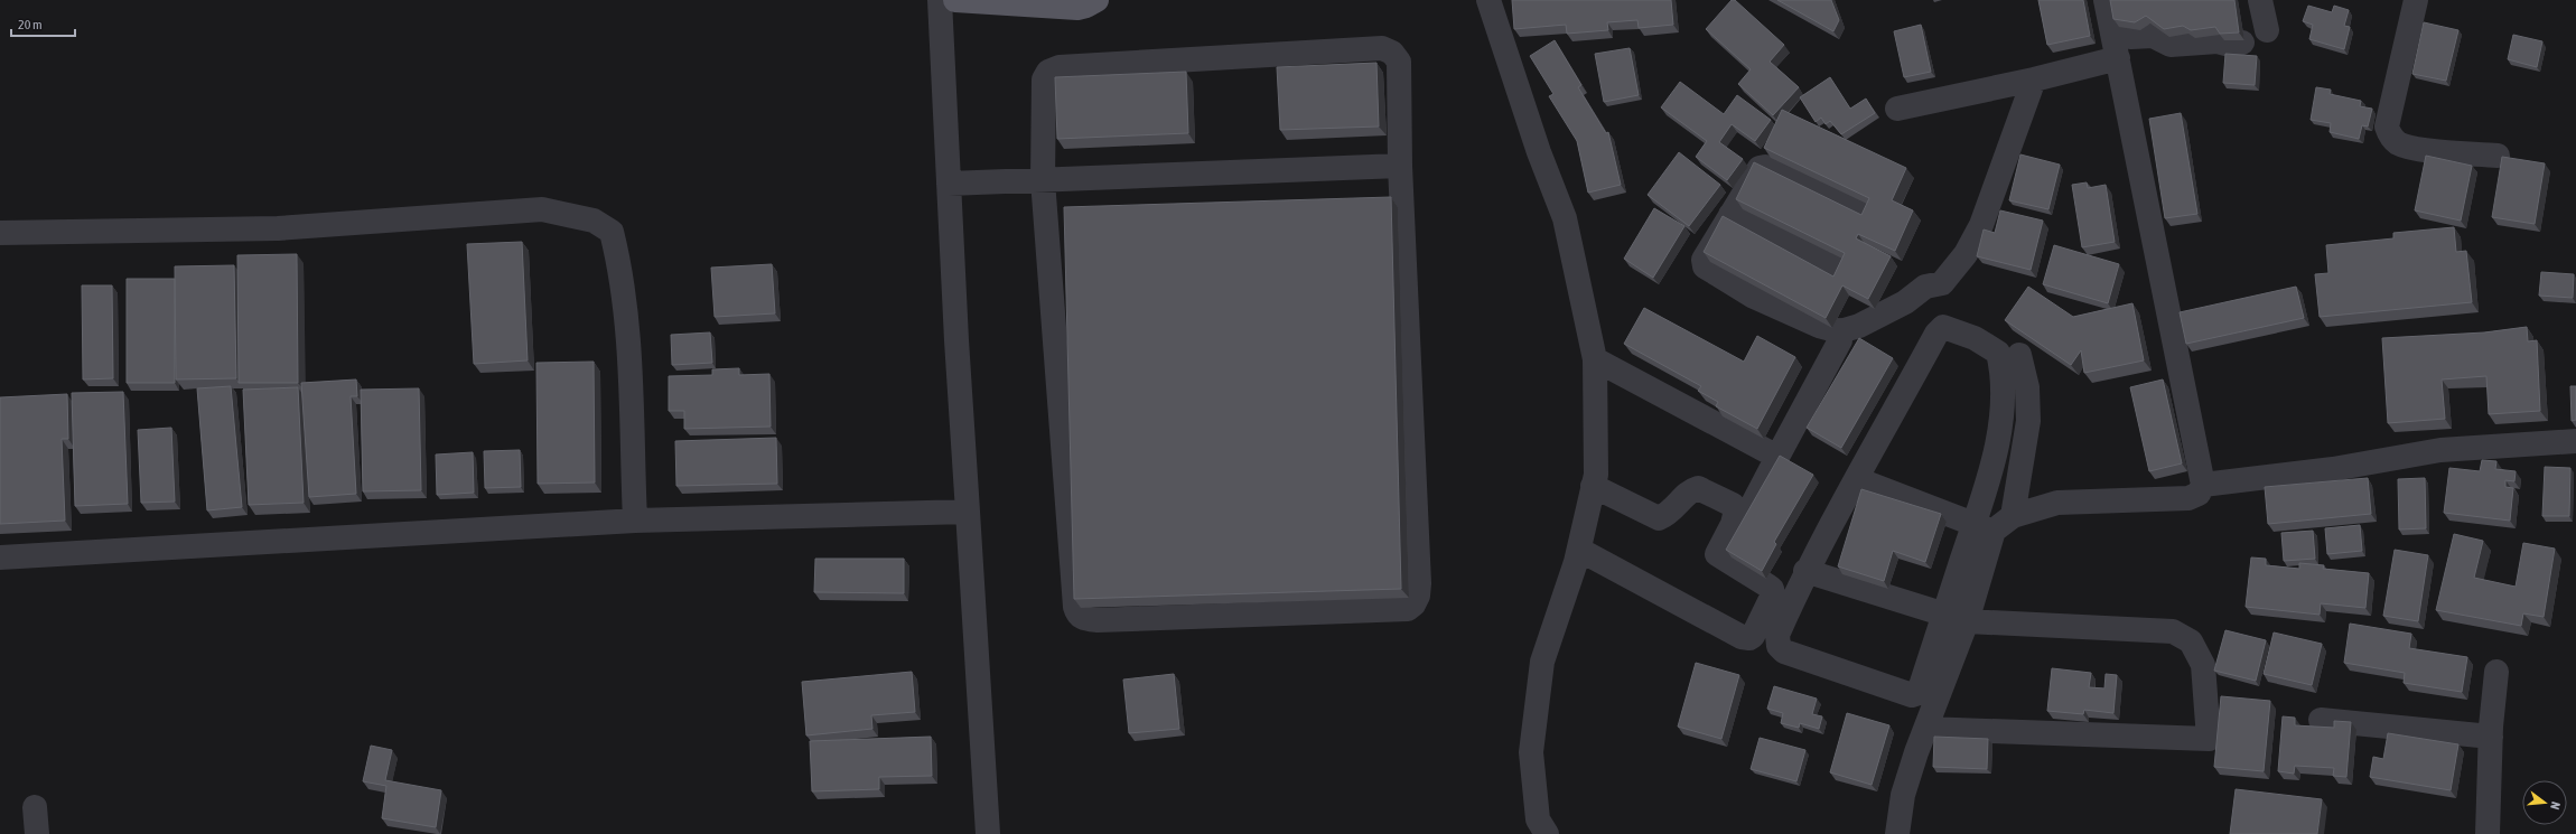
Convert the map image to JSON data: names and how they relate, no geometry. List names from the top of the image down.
{
  "scale_bar": "20 m",
  "north": "right"
}
